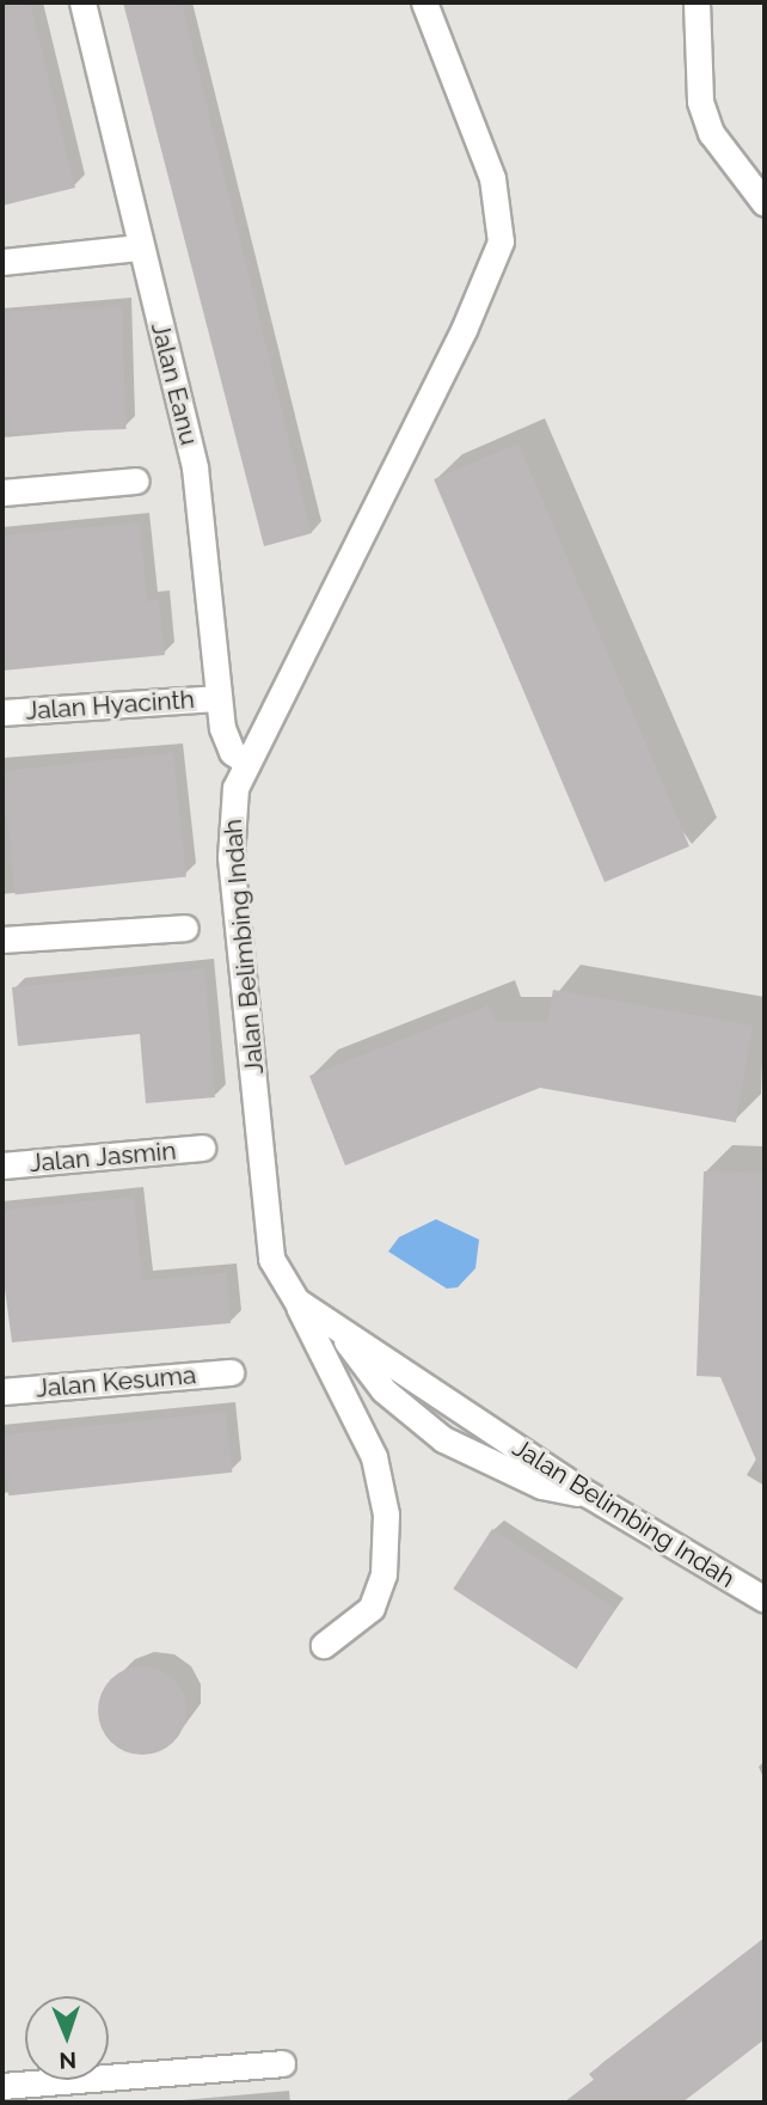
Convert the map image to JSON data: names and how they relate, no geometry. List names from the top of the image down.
{
  "streets": {
    "street": [
      "Jalan Eanu",
      "Jalan Hyacinth",
      "Jalan Belimbing Indah",
      "Jalan Jasmin",
      "Jalan Kesuma"
    ]
  },
  "crossings": [
    ["Jalan Eanu", "Jalan Hyacinth"],
    ["Jalan Eanu", "Jalan Belimbing Indah"]
  ],
  "north": "bottom"
}
